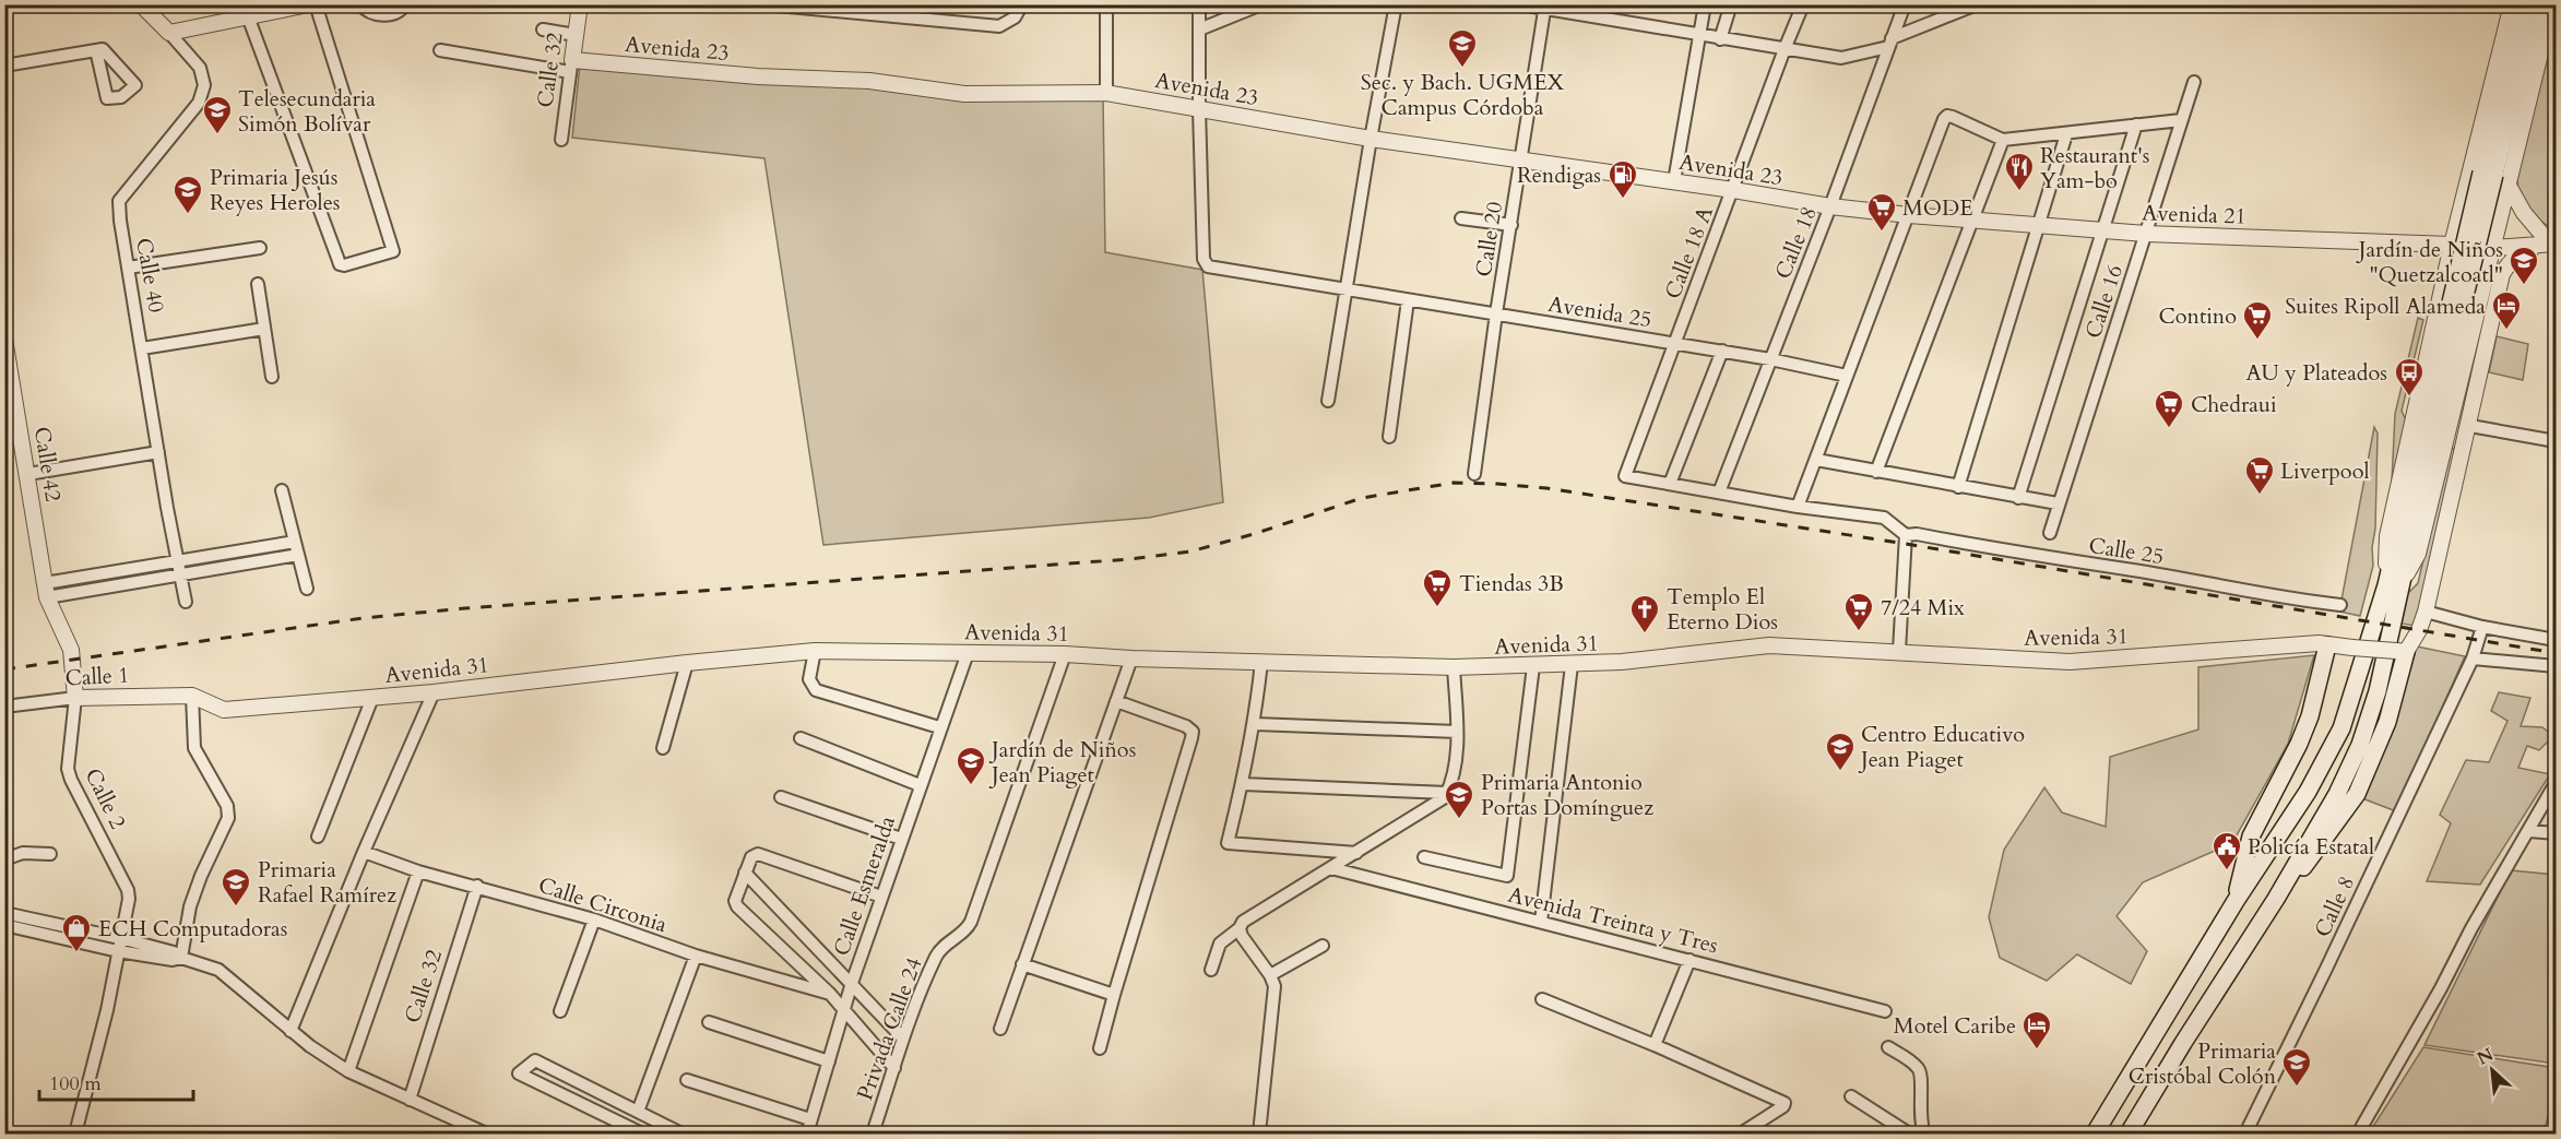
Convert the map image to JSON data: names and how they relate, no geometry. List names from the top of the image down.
{
  "streets": {
    "street": [
      "Avenida 23",
      "Calle 32",
      "Avenida 21",
      "Calle 20",
      "Calle 18",
      "Calle 18 A",
      "Calle 40",
      "Calle 16",
      "Avenida 25",
      "Calle 42",
      "Calle 25",
      "Avenida 31",
      "Calle 1",
      "Calle 2",
      "Calle Esmeralda",
      "Calle Circonia",
      "Calle 8",
      "Avenida Treinta y Tres",
      "Privada Calle 24"
    ]
  },
  "crossings": [
    ["Avenida 23", "Calle 32"],
    ["Avenida 23", "Avenida 21"],
    ["Avenida 23", "Calle 20"],
    ["Avenida 23", "Calle 18"],
    ["Avenida 23", "Calle 18 A"],
    ["Calle 32", "Calle Circonia"],
    ["Avenida 21", "Calle 18"],
    ["Avenida 21", "Calle 16"],
    ["Calle 20", "Avenida 25"],
    ["Calle 18", "Avenida 25"],
    ["Calle 18 A", "Avenida 25"],
    ["Calle 42", "Calle 2"],
    ["Avenida 31", "Calle 1"],
    ["Avenida 31", "Calle Esmeralda"],
    ["Avenida 31", "Privada Calle 24"],
    ["Calle 1", "Calle 2"]
  ],
  "places": {
    "school or university": [
      "Sec. y Bach. UGMEX Campus Córdoba",
      "Telesecundaria Simón Bolívar",
      "Primaria Jesús Reyes Heroles",
      "Jardín de Niños \"Quetzalcoatl\"",
      "Centro Educativo Jean Piaget",
      "Jardín de Niños Jean Piaget",
      "Primaria Antonio Portas Domínguez",
      "Primaria Rafael Ramírez",
      "Primaria Cristóbal Colón"
    ],
    "restaurant": ["Restaurant's Yam-bo"],
    "fuel station": ["Rendigas"],
    "supermarket": [
      "MODE",
      "Contino",
      "Chedraui",
      "Liverpool",
      "Tiendas 3B",
      "7/24 Mix"
    ],
    "hotel": ["Suites Ripoll Alameda", "Motel Caribe"],
    "bus stop": ["AU y Plateados"],
    "church": ["Templo El Eterno Dios"],
    "public building": ["Policía Estatal"],
    "shop": ["ECH Computadoras"]
  },
  "scale_bar": "100 m",
  "north": "top left"
}
